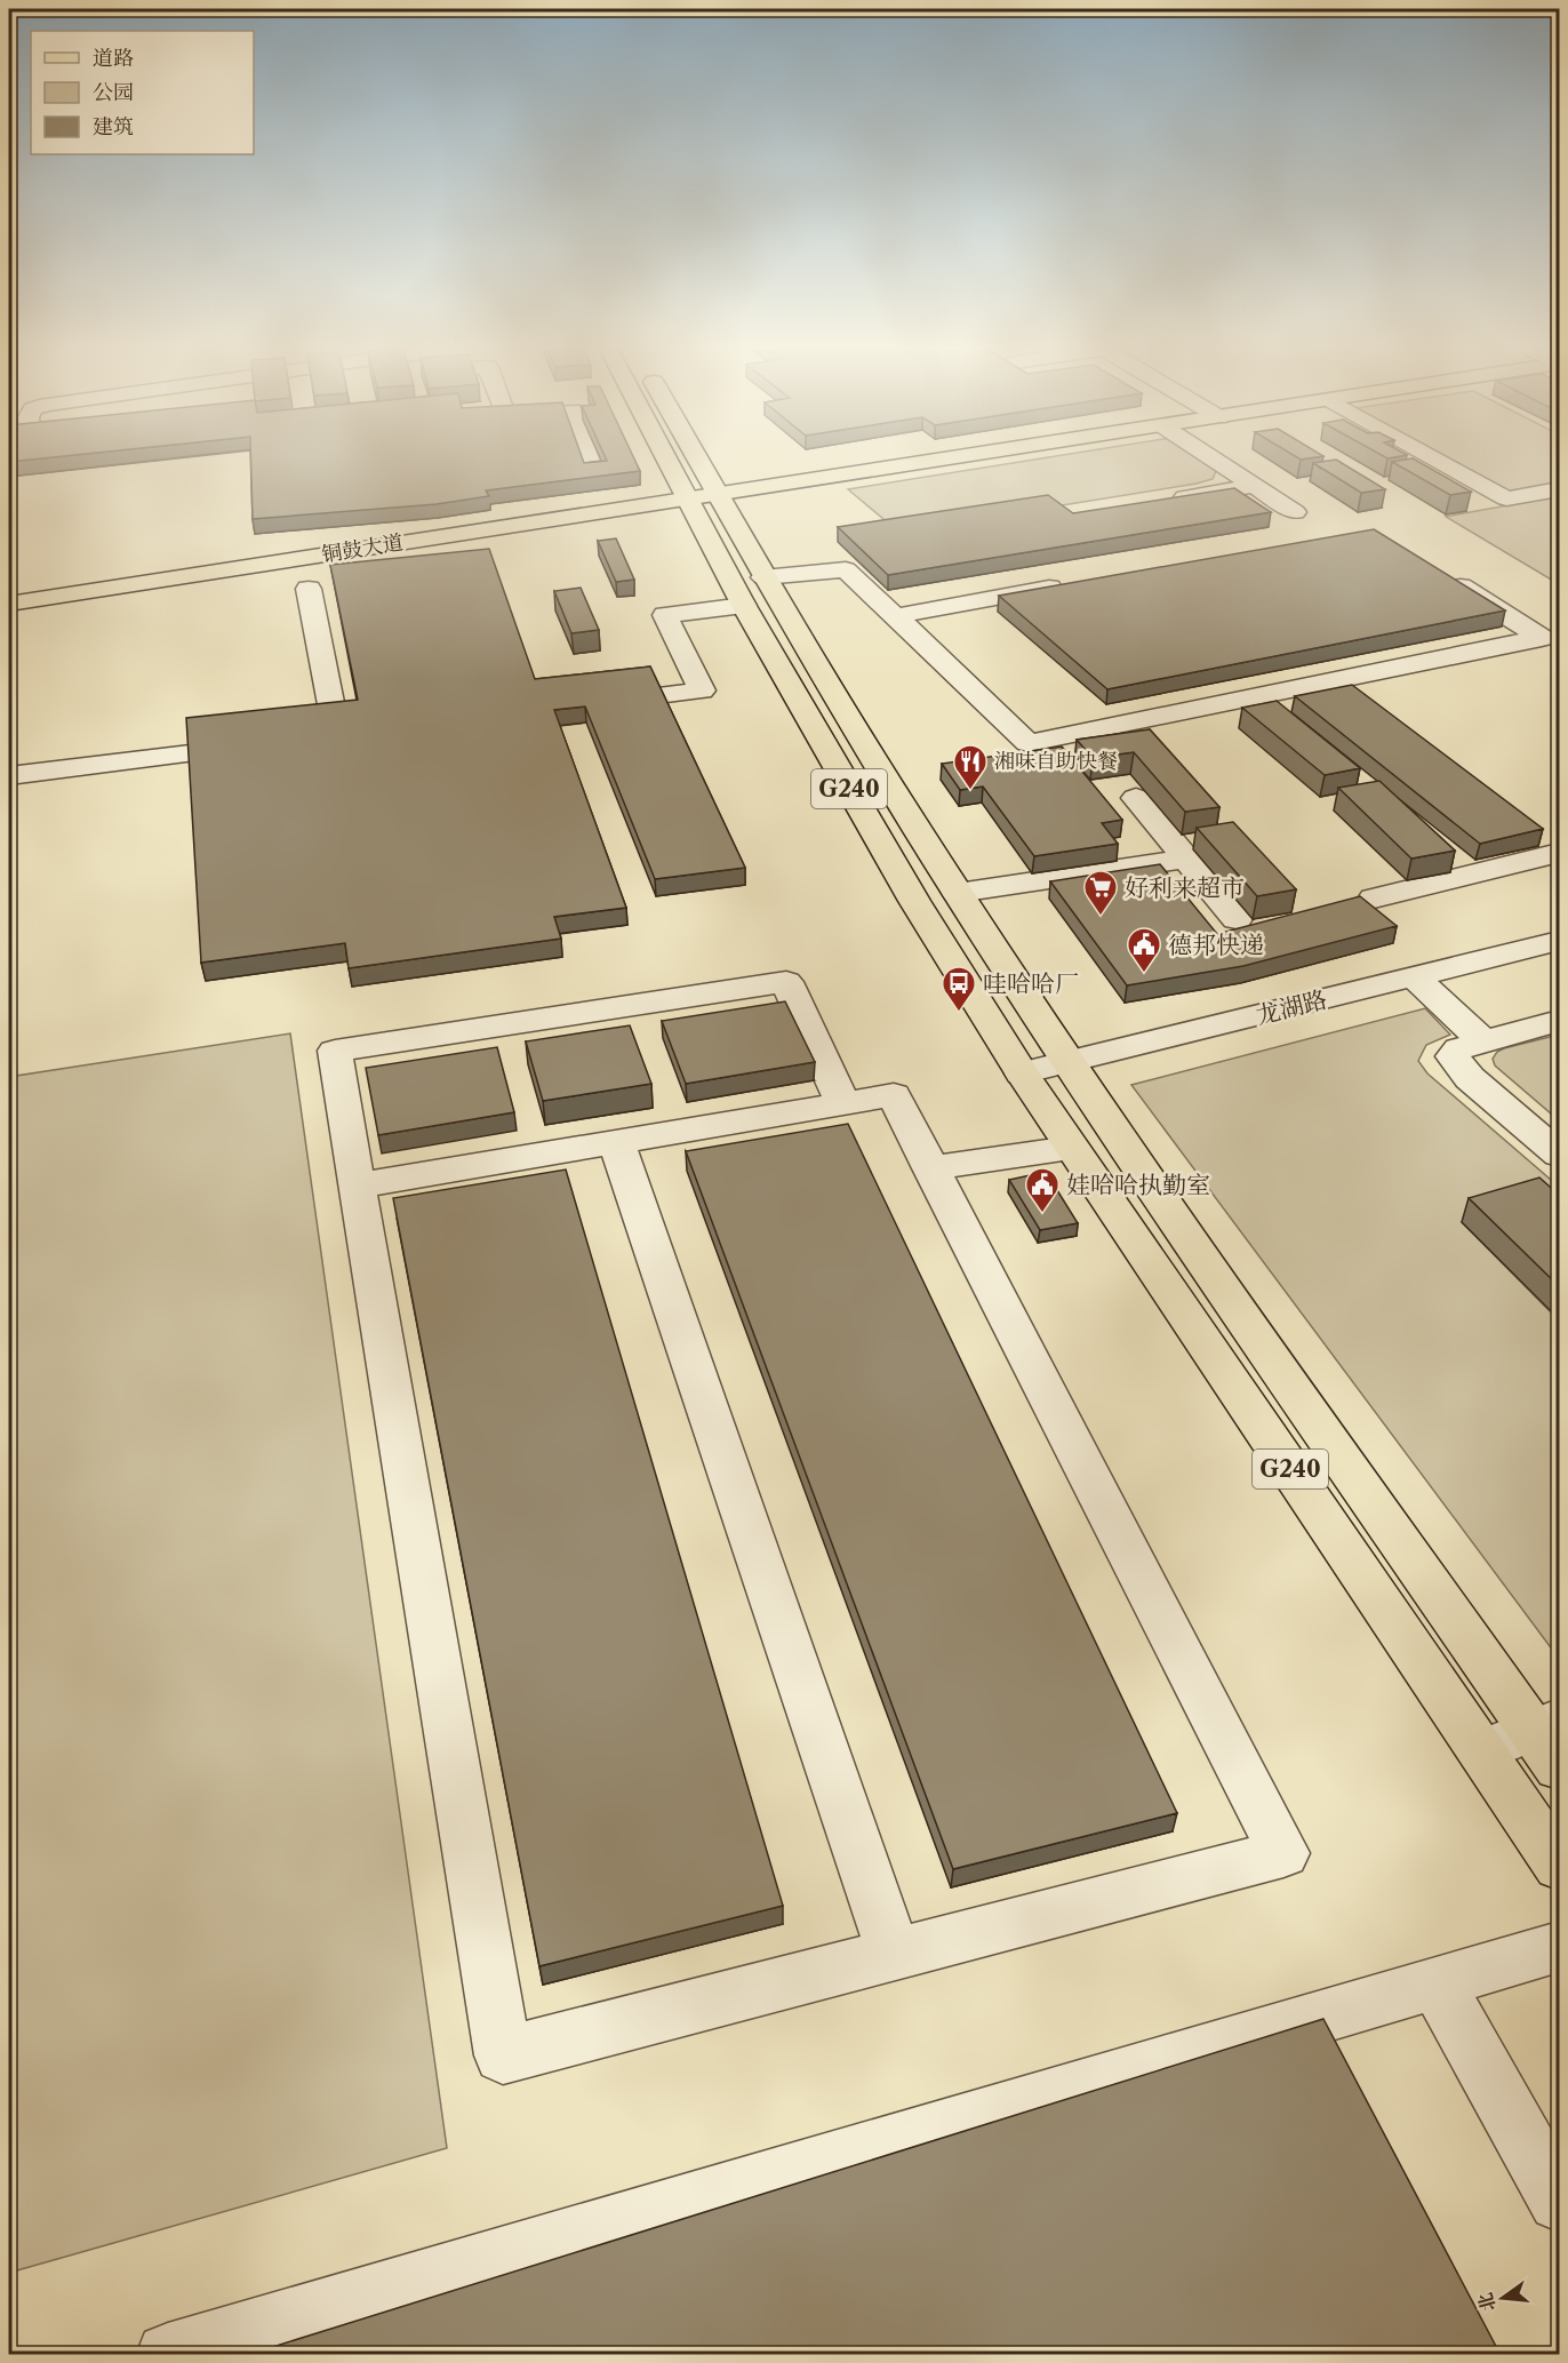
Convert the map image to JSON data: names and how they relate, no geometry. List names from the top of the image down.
{
  "streets": {
    "main road": ["铜鼓大道", "G240"],
    "street": ["龙湖路"]
  },
  "crossings": [
    ["铜鼓大道", "G240"],
    ["G240", "龙湖路"]
  ],
  "places": {
    "restaurant": ["湘味自助快餐"],
    "supermarket": ["好利来超市"],
    "public building": ["德邦快递", "娃哈哈执勤室"],
    "bus stop": ["哇哈哈厂"]
  },
  "legend": ["道路", "公园", "建筑"],
  "north": "left"
}
